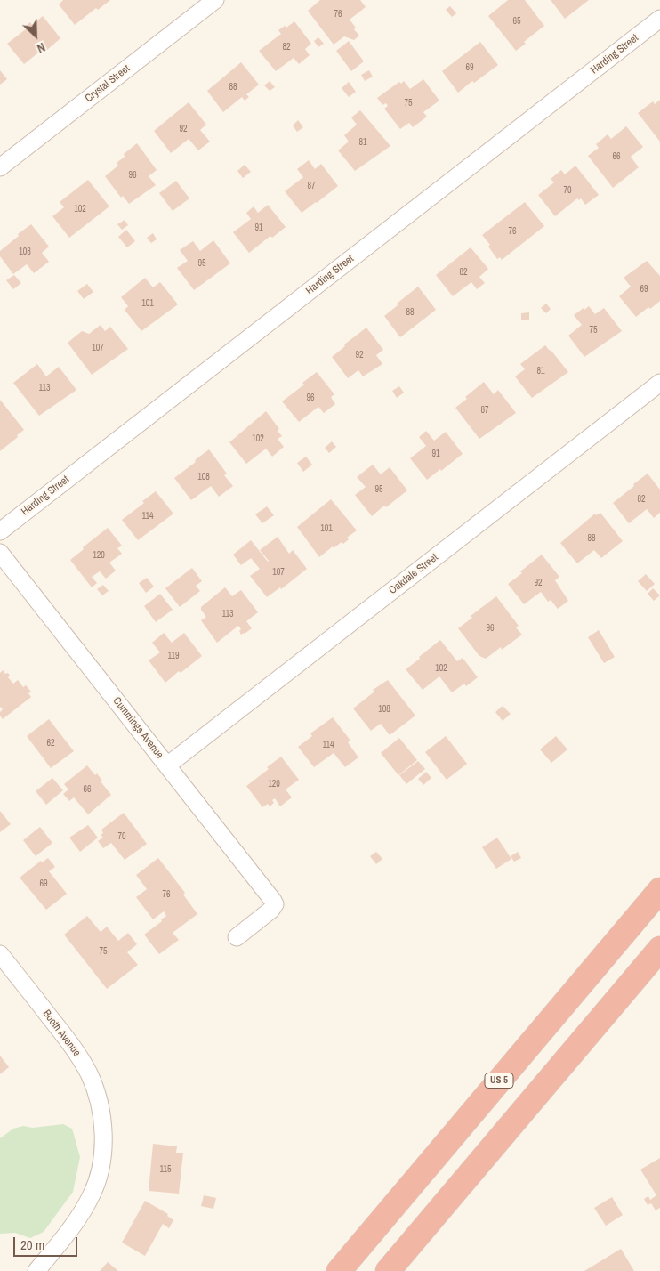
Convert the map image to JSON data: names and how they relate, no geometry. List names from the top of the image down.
{
  "streets": {
    "highway": ["US 5"],
    "street": [
      "Harding Street",
      "Crystal Street",
      "Oakdale Street",
      "Cummings Avenue",
      "Booth Avenue"
    ]
  },
  "crossings": [
    ["Oakdale Street", "Cummings Avenue"]
  ],
  "house_numbers": [
    "76",
    "65",
    "82",
    "69",
    "88",
    "75",
    "92",
    "81",
    "66",
    "96",
    "87",
    "70",
    "102",
    "91",
    "76",
    "108",
    "95",
    "82",
    "69",
    "101",
    "88",
    "75",
    "107",
    "92",
    "81",
    "113",
    "96",
    "87",
    "102",
    "91",
    "108",
    "95",
    "82",
    "114",
    "101",
    "88",
    "120",
    "107",
    "92",
    "113",
    "96",
    "119",
    "102",
    "108",
    "62",
    "114",
    "120",
    "66",
    "70",
    "69",
    "76",
    "75",
    "115"
  ],
  "scale_bar": "20 m",
  "north": "bottom right"
}
